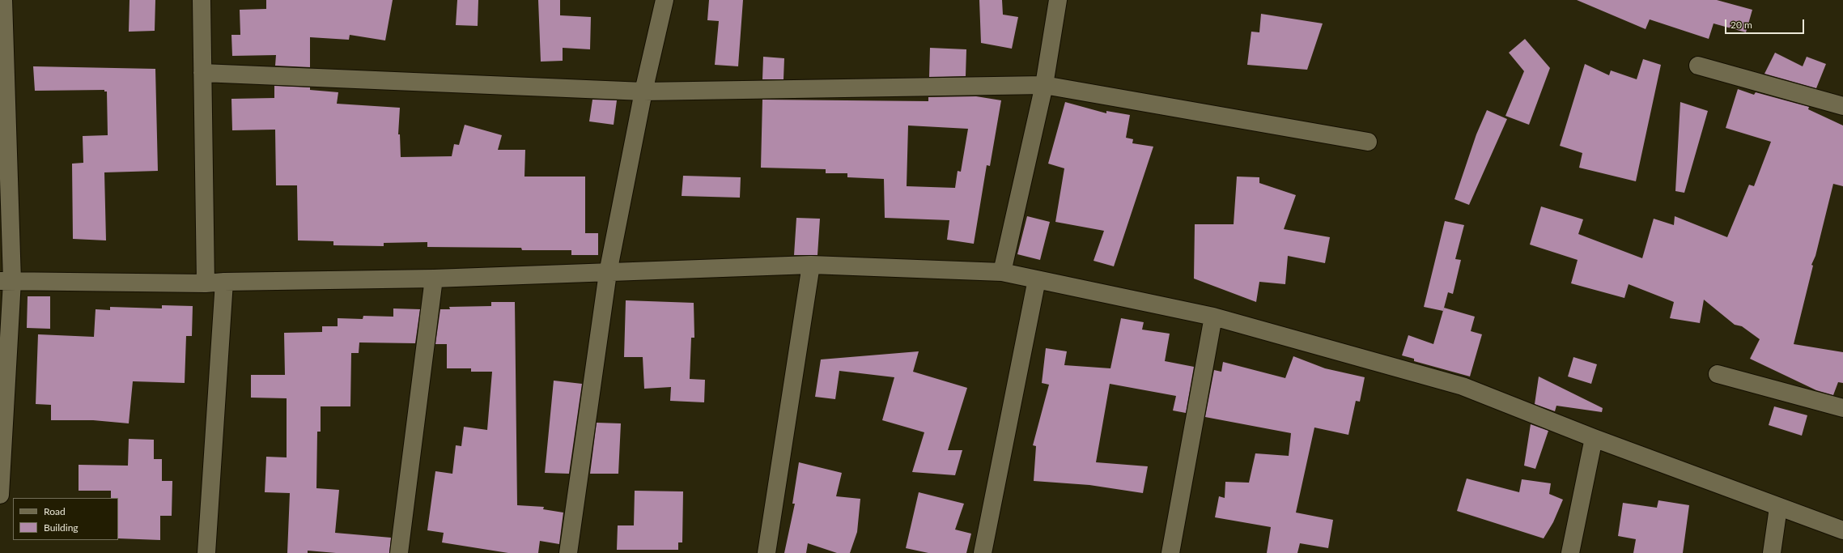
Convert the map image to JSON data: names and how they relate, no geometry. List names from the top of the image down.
{
  "legend": ["Road", "Building"],
  "scale_bar": "20 m"
}
